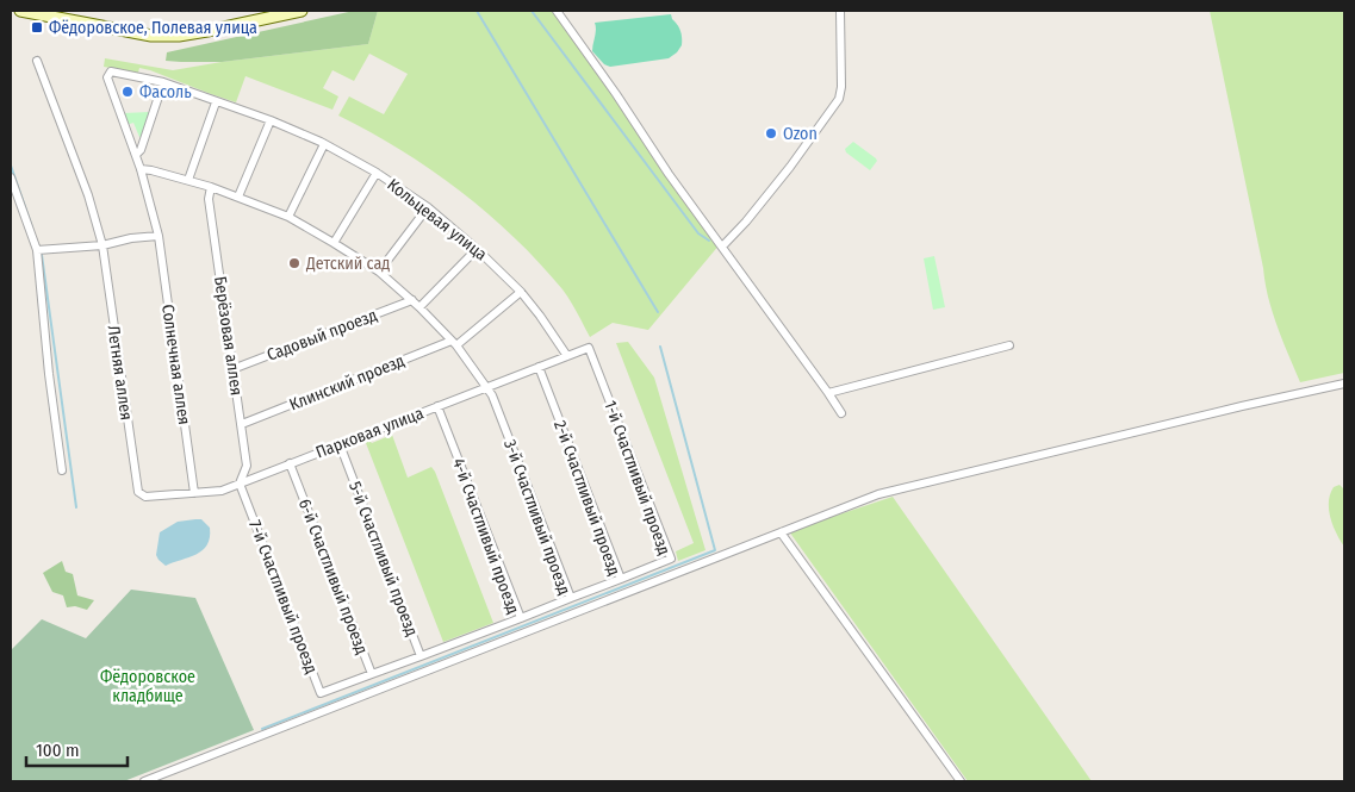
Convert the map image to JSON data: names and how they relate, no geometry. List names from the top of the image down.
{
  "streets": {
    "street": [
      "Кольцевая улица",
      "Садовый проезд",
      "Берёзовая аллея",
      "Солнечная аллея",
      "Летняя аллея",
      "Клинский проезд",
      "Парковая улица",
      "1-й Счастливый проезд",
      "2-й Счастливый проезд",
      "3-й Счастливый проезд",
      "4-й Счастливый проезд",
      "5-й Счастливый проезд",
      "6-й Счастливый проезд",
      "7-й Счастливый проезд"
    ]
  },
  "crossings": [
    ["Кольцевая улица", "Солнечная аллея"],
    ["Кольцевая улица", "Клинский проезд"],
    ["Кольцевая улица", "Парковая улица"],
    ["Садовый проезд", "Берёзовая аллея"],
    ["Садовый проезд", "3-й Счастливый проезд"],
    ["Берёзовая аллея", "Клинский проезд"],
    ["Берёзовая аллея", "Парковая улица"],
    ["Берёзовая аллея", "3-й Счастливый проезд"],
    ["Берёзовая аллея", "7-й Счастливый проезд"],
    ["Солнечная аллея", "Парковая улица"],
    ["Солнечная аллея", "3-й Счастливый проезд"],
    ["Летняя аллея", "Парковая улица"],
    ["Клинский проезд", "3-й Счастливый проезд"],
    ["Парковая улица", "1-й Счастливый проезд"],
    ["Парковая улица", "2-й Счастливый проезд"],
    ["Парковая улица", "3-й Счастливый проезд"],
    ["Парковая улица", "4-й Счастливый проезд"],
    ["Парковая улица", "5-й Счастливый проезд"],
    ["Парковая улица", "6-й Счастливый проезд"],
    ["Парковая улица", "7-й Счастливый проезд"],
    ["1-й Счастливый проезд", "2-й Счастливый проезд"],
    ["2-й Счастливый проезд", "3-й Счастливый проезд"],
    ["3-й Счастливый проезд", "4-й Счастливый проезд"],
    ["4-й Счастливый проезд", "5-й Счастливый проезд"],
    ["5-й Счастливый проезд", "6-й Счастливый проезд"],
    ["6-й Счастливый проезд", "7-й Счастливый проезд"]
  ],
  "parks": ["Фёдоровское кладбище"],
  "places": {
    "transit": ["Фёдоровское, Полевая улица"],
    "other": ["Фасоль", "Ozon", "Детский сад"]
  },
  "scale_bar": "100 m"
}
